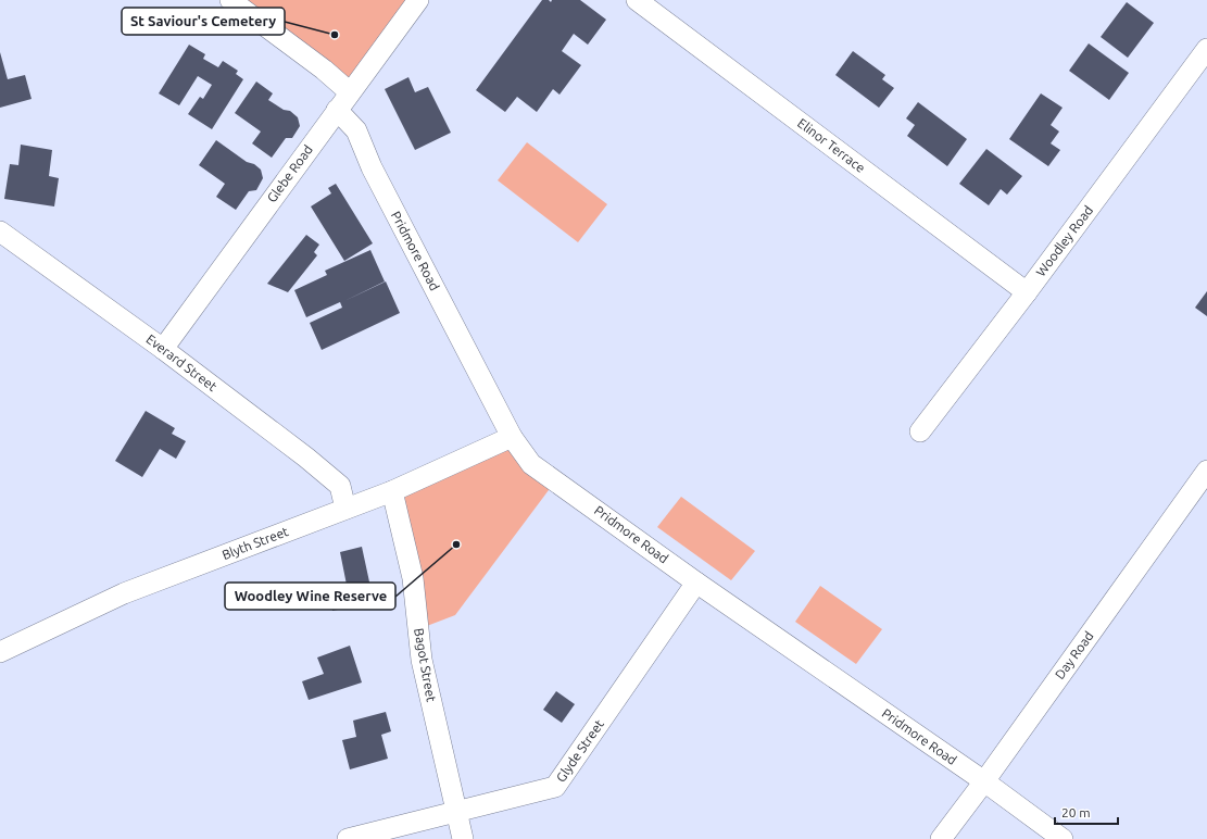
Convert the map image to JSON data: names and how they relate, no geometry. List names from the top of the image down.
{
  "streets": {
    "street": [
      "Elinor Terrace",
      "Glebe Road",
      "Woodley Road",
      "Pridmore Road",
      "Everard Street",
      "Blyth Street",
      "Day Road",
      "Bagot Street",
      "Glyde Street"
    ]
  },
  "crossings": [
    ["Elinor Terrace", "Woodley Road"],
    ["Glebe Road", "Pridmore Road"],
    ["Glebe Road", "Everard Street"],
    ["Pridmore Road", "Blyth Street"],
    ["Pridmore Road", "Day Road"],
    ["Pridmore Road", "Glyde Street"],
    ["Everard Street", "Blyth Street"],
    ["Blyth Street", "Bagot Street"],
    ["Bagot Street", "Glyde Street"]
  ],
  "places": ["St Saviour's Cemetery", "Woodley Wine Reserve"],
  "scale_bar": "20 m"
}
